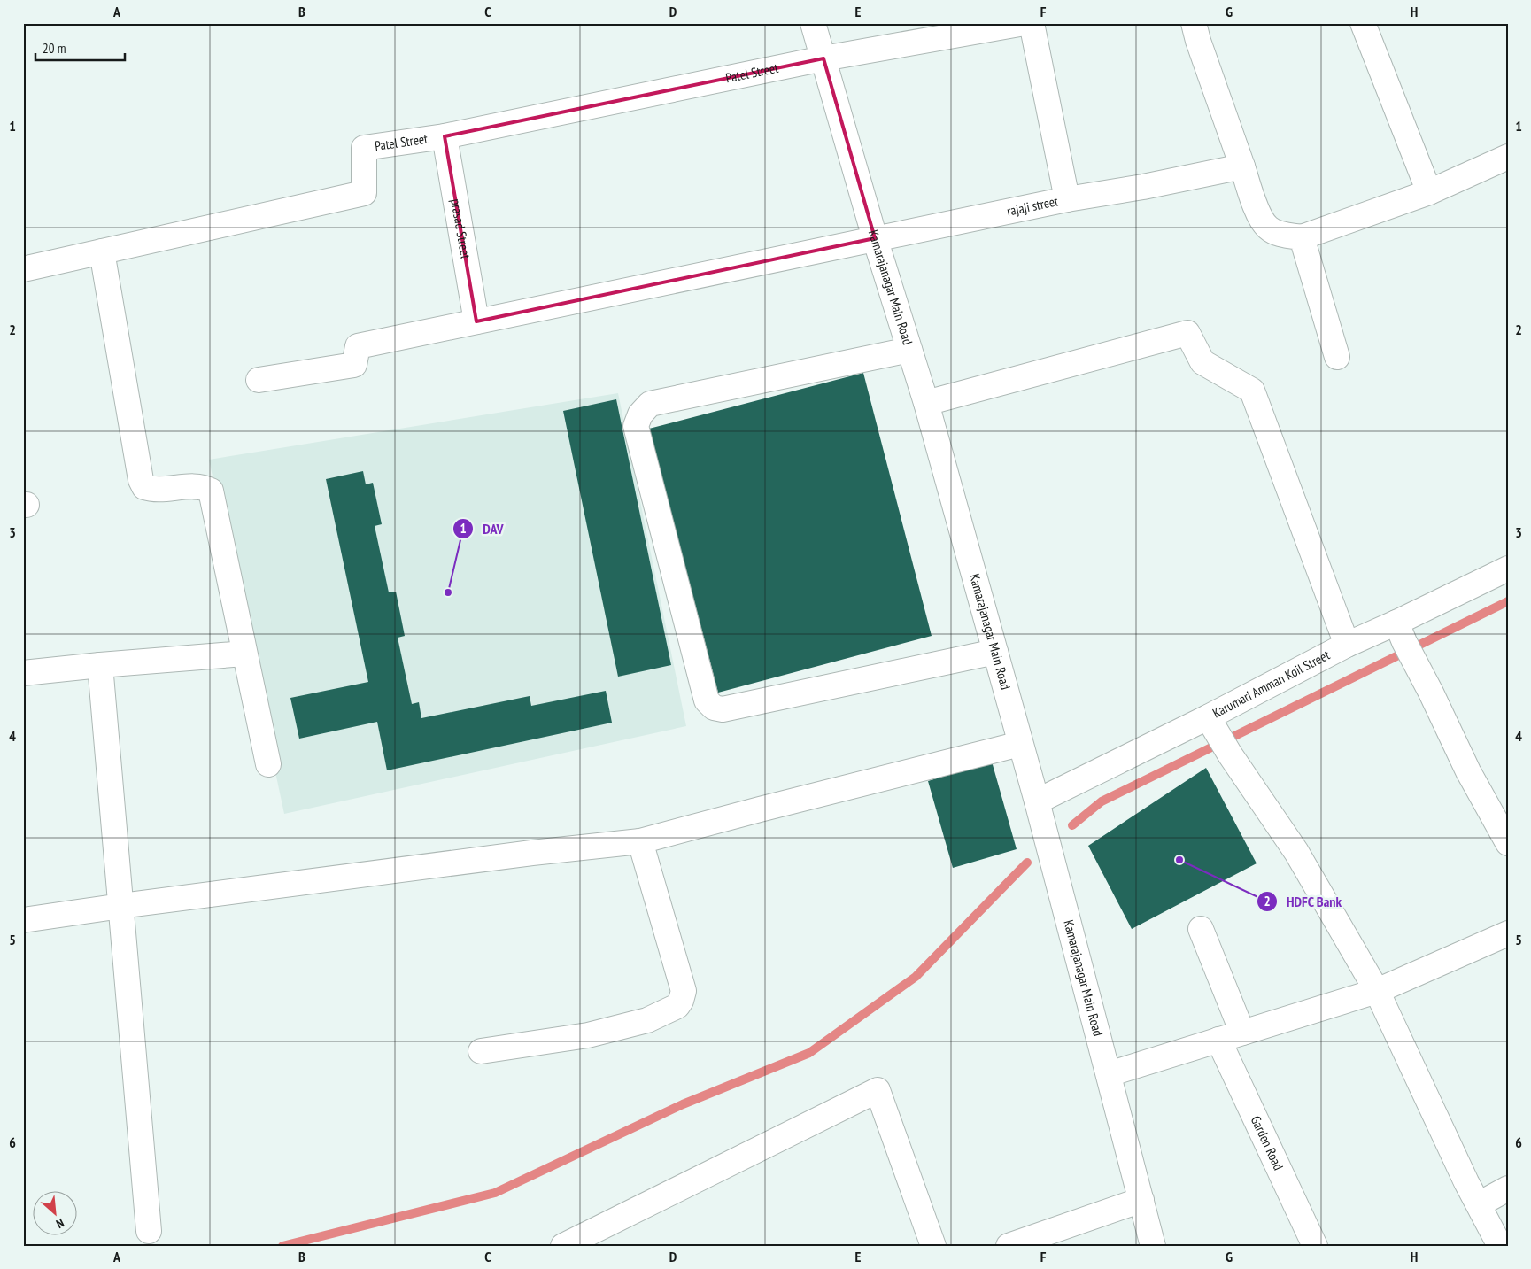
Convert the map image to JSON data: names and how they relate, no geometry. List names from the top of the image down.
{
  "streets": {
    "street": [
      "Patel Street",
      "rajaji street",
      "prasad Street",
      "Kamarajanagar Main Road",
      "Karumari Amman Koil Street",
      "Garden Road"
    ]
  },
  "crossings": [
    ["Patel Street", "prasad Street"],
    ["Patel Street", "Kamarajanagar Main Road"],
    ["rajaji street", "prasad Street"],
    ["rajaji street", "Kamarajanagar Main Road"],
    ["Kamarajanagar Main Road", "Karumari Amman Koil Street"]
  ],
  "places": ["DAV", "HDFC Bank"],
  "scale_bar": "20 m",
  "north": "bottom right",
  "grid": {
    "columns": [
      "A",
      "B",
      "C",
      "D",
      "E",
      "F",
      "G",
      "H"
    ],
    "rows": [
      "1",
      "2",
      "3",
      "4",
      "5",
      "6"
    ]
  }
}
